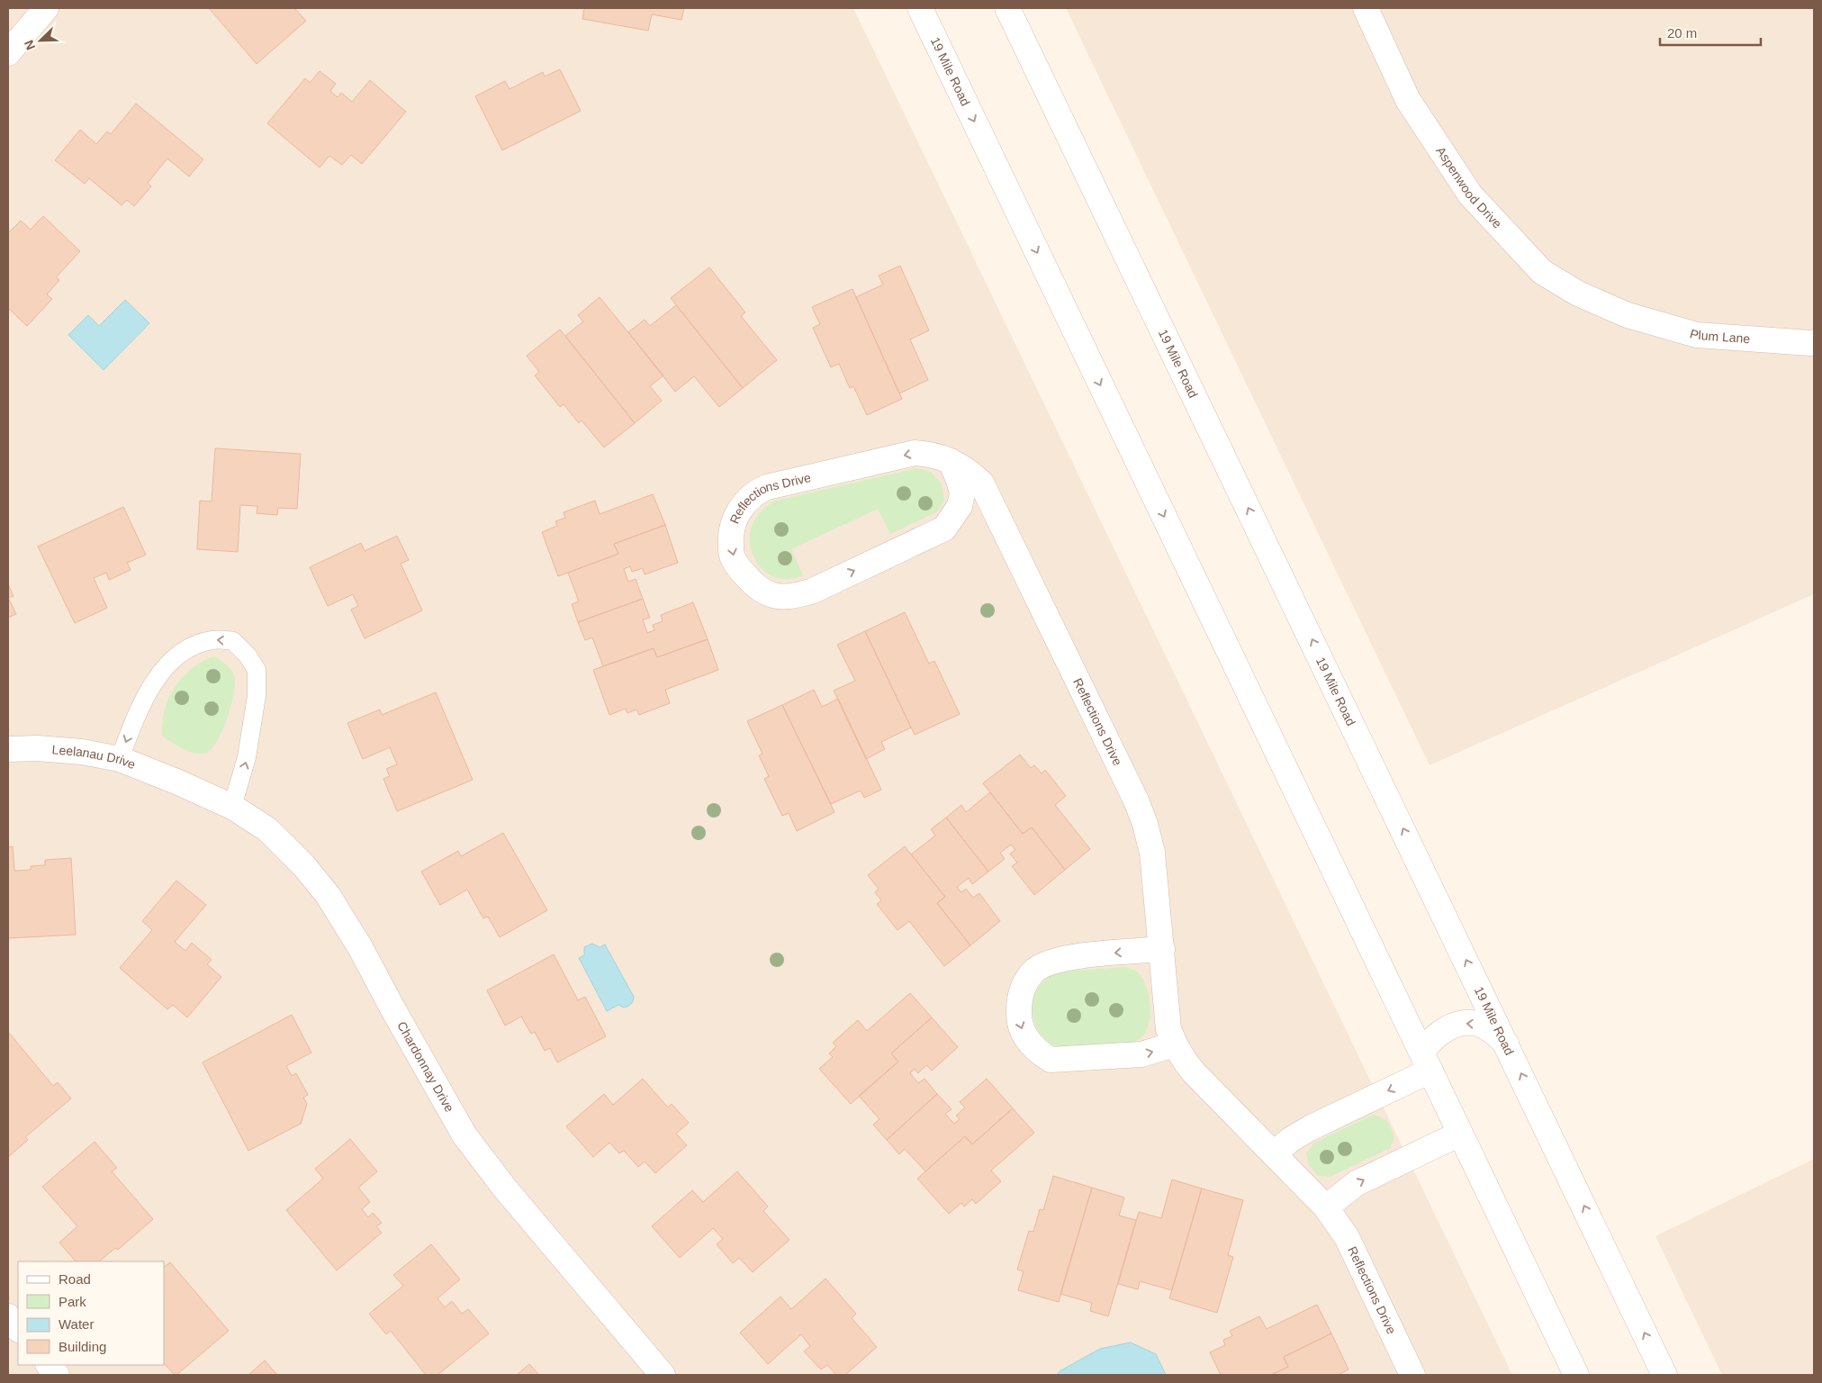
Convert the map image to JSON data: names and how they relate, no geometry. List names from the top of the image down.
{
  "streets": {
    "street": [
      "19 Mile Road",
      "Aspenwood Drive",
      "Plum Lane",
      "Reflections Drive",
      "Leelanau Drive",
      "Chardonnay Drive"
    ]
  },
  "crossings": [
    ["Aspenwood Drive", "Plum Lane"],
    ["Leelanau Drive", "Chardonnay Drive"]
  ],
  "legend": [
    "Road",
    "Park",
    "Water",
    "Building"
  ],
  "scale_bar": "20 m",
  "north": "bottom left"
}
